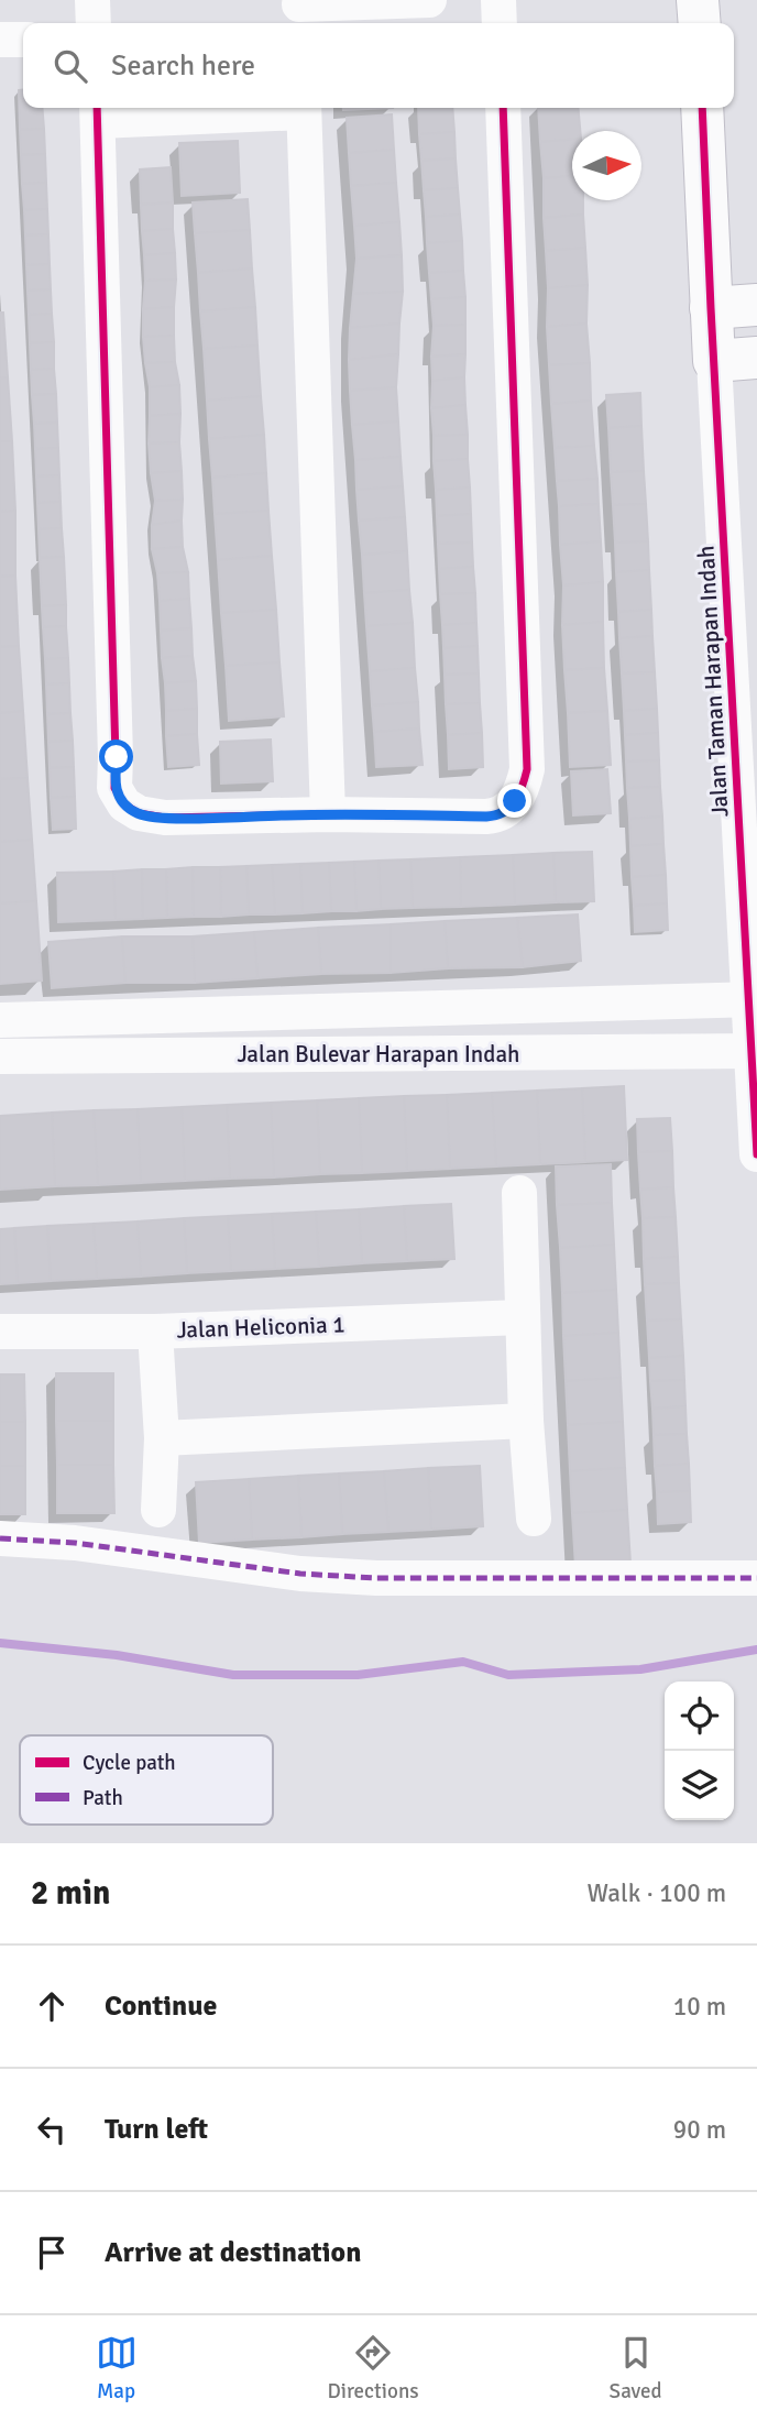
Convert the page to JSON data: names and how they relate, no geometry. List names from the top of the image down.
{
  "streets": {
    "street": ["Jalan Taman Harapan Indah", "Jalan Bulevar Harapan Indah", "Jalan Heliconia 1"]
  },
  "crossings": [
    ["Jalan Taman Harapan Indah", "Jalan Bulevar Harapan Indah"]
  ],
  "legend": ["Cycle path", "Path"],
  "north": "right",
  "page": {
    "search": "Search here",
    "heading": ["2 min", "Walk · 100 m"],
    "list": [
      ["Continue", "10 m"],
      ["Turn left", "90 m"],
      "Arrive at destination"
    ],
    "nav": ["Map", "Directions", "Saved"]
  }
}
